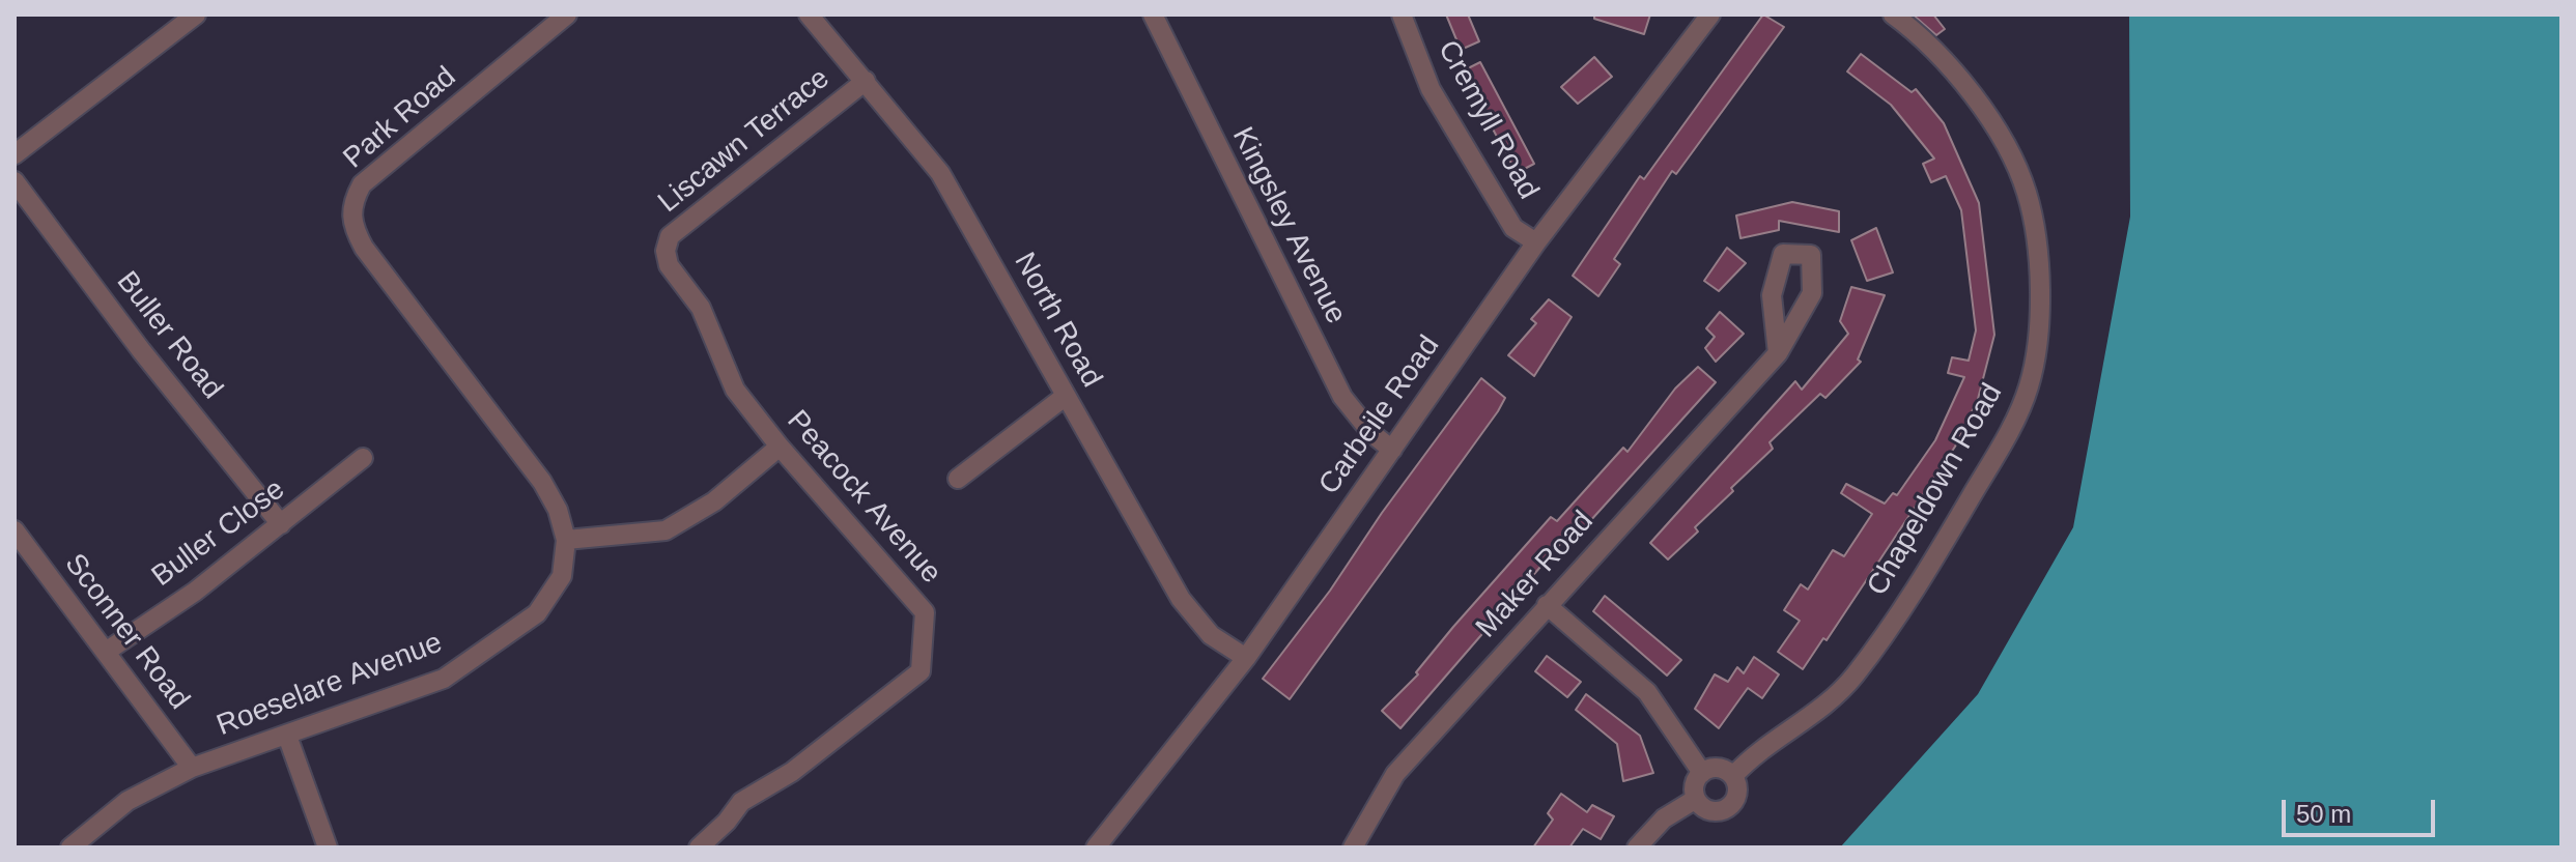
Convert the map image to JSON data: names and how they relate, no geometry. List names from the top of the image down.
{
  "streets": {
    "street": [
      "Park Road",
      "Cremyll Road",
      "Liscawn Terrace",
      "Kingsley Avenue",
      "North Road",
      "Buller Road",
      "Carbeile Road",
      "Chapeldown Road",
      "Peacock Avenue",
      "Buller Close",
      "Maker Road",
      "Sconner Road",
      "Roeselare Avenue"
    ]
  },
  "crossings": [
    ["Park Road", "Roeselare Avenue"],
    ["Cremyll Road", "Carbeile Road"],
    ["Liscawn Terrace", "North Road"],
    ["Liscawn Terrace", "Peacock Avenue"],
    ["Kingsley Avenue", "Carbeile Road"],
    ["North Road", "Carbeile Road"],
    ["Buller Road", "Buller Close"],
    ["Buller Close", "Sconner Road"],
    ["Sconner Road", "Roeselare Avenue"]
  ],
  "scale_bar": "50 m"
}
